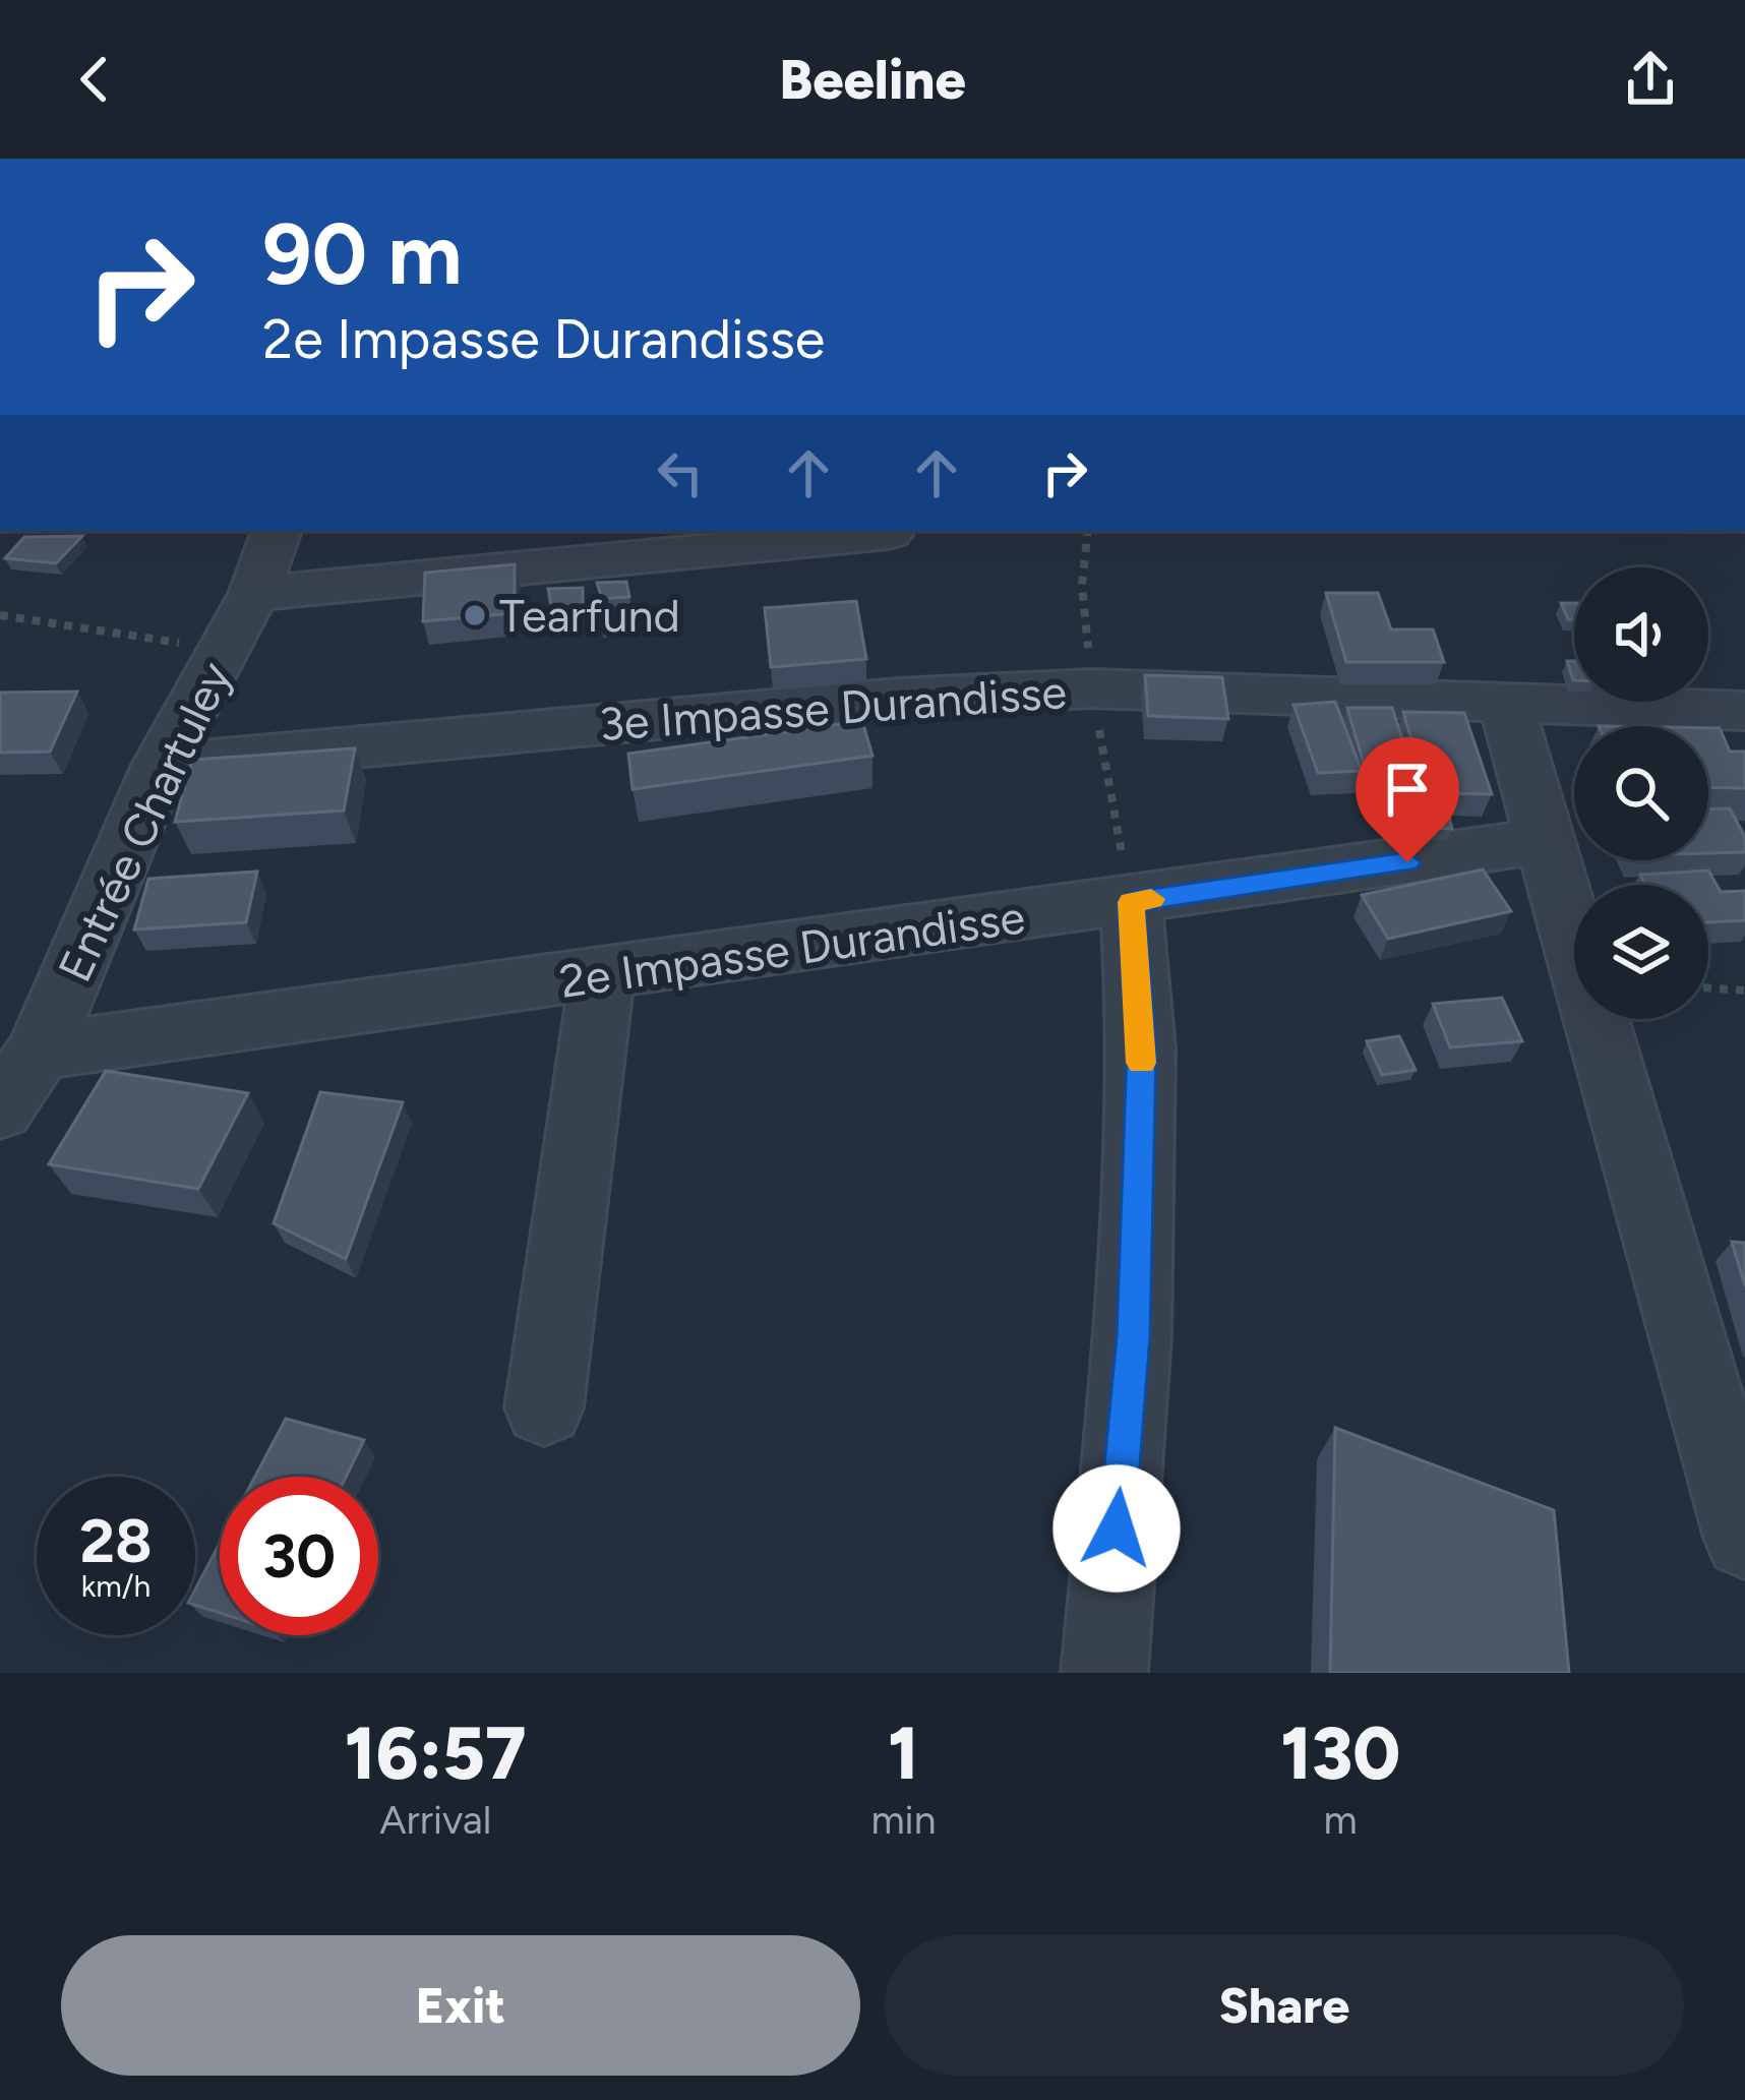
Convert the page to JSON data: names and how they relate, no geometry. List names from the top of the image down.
{
  "streets": {
    "street": ["3e Impasse Durandisse", "Entrée Chartuley", "2e Impasse Durandisse"]
  },
  "crossings": [
    ["3e Impasse Durandisse", "Entrée Chartuley"],
    ["Entrée Chartuley", "2e Impasse Durandisse"]
  ],
  "places": ["Tearfund"],
  "page": {
    "header": "Beeline",
    "turn": ["90 m", "2e Impasse Durandisse"],
    "speed": "28 km/h",
    "limit": "30",
    "eta": [
      "16:57",
      "Arrival",
      "1",
      "min",
      "130",
      "m"
    ],
    "buttons": ["Exit", "Share"]
  }
}
